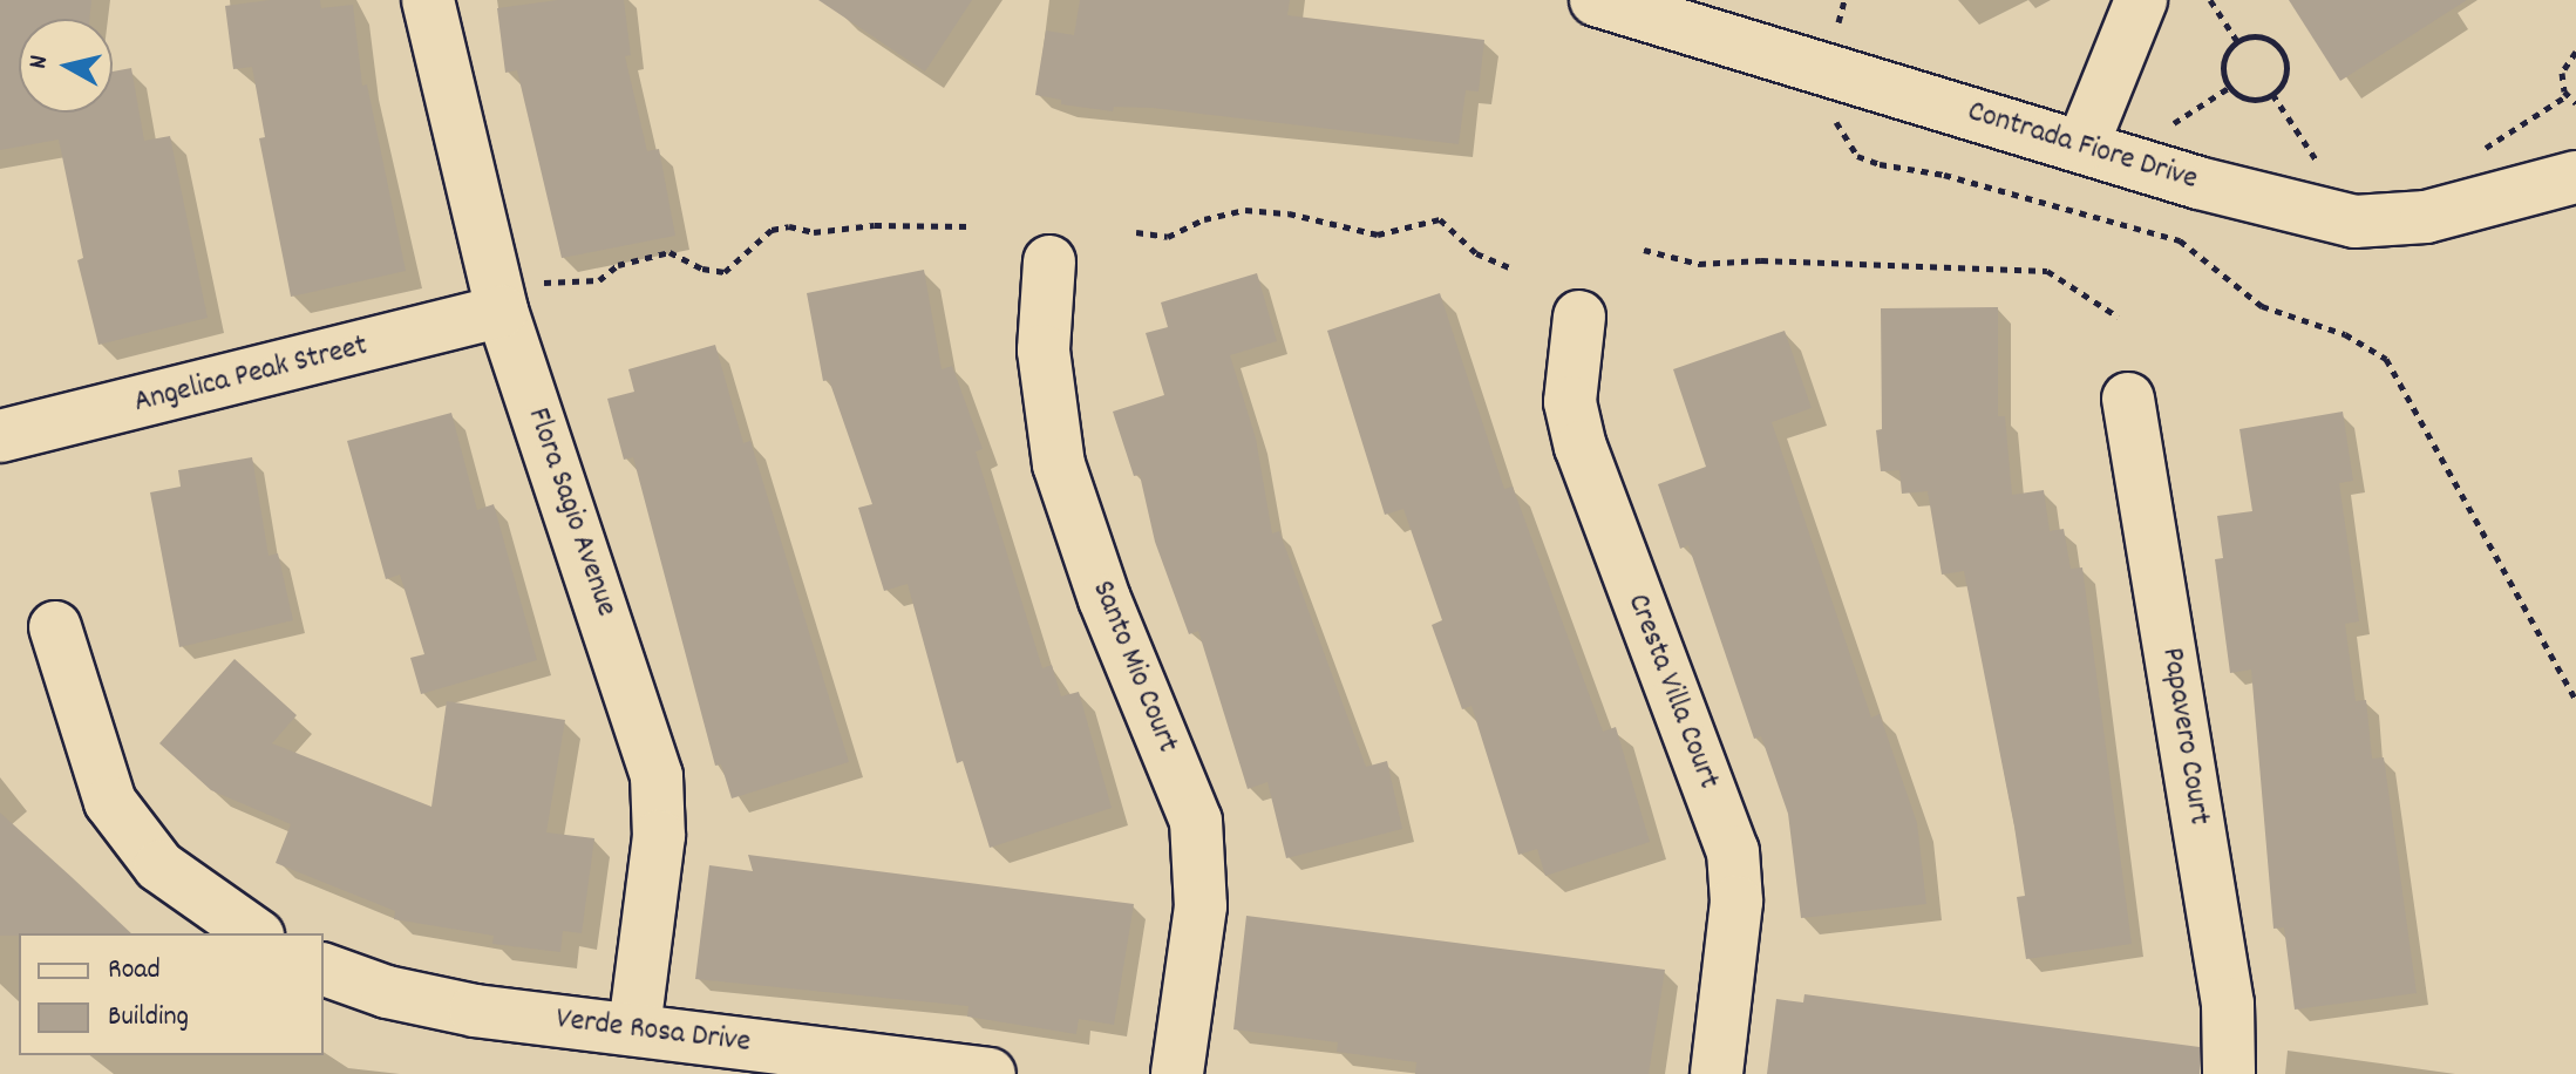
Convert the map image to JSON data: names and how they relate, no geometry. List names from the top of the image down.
{
  "streets": {
    "street": [
      "Contrada Fiore Drive",
      "Angelica Peak Street",
      "Flora Sagio Avenue",
      "Santo Mio Court",
      "Cresta Villa Court",
      "Papavero Court",
      "Verde Rosa Drive"
    ]
  },
  "crossings": [
    ["Angelica Peak Street", "Flora Sagio Avenue"],
    ["Flora Sagio Avenue", "Verde Rosa Drive"]
  ],
  "legend": ["Road", "Building"],
  "north": "left"
}
